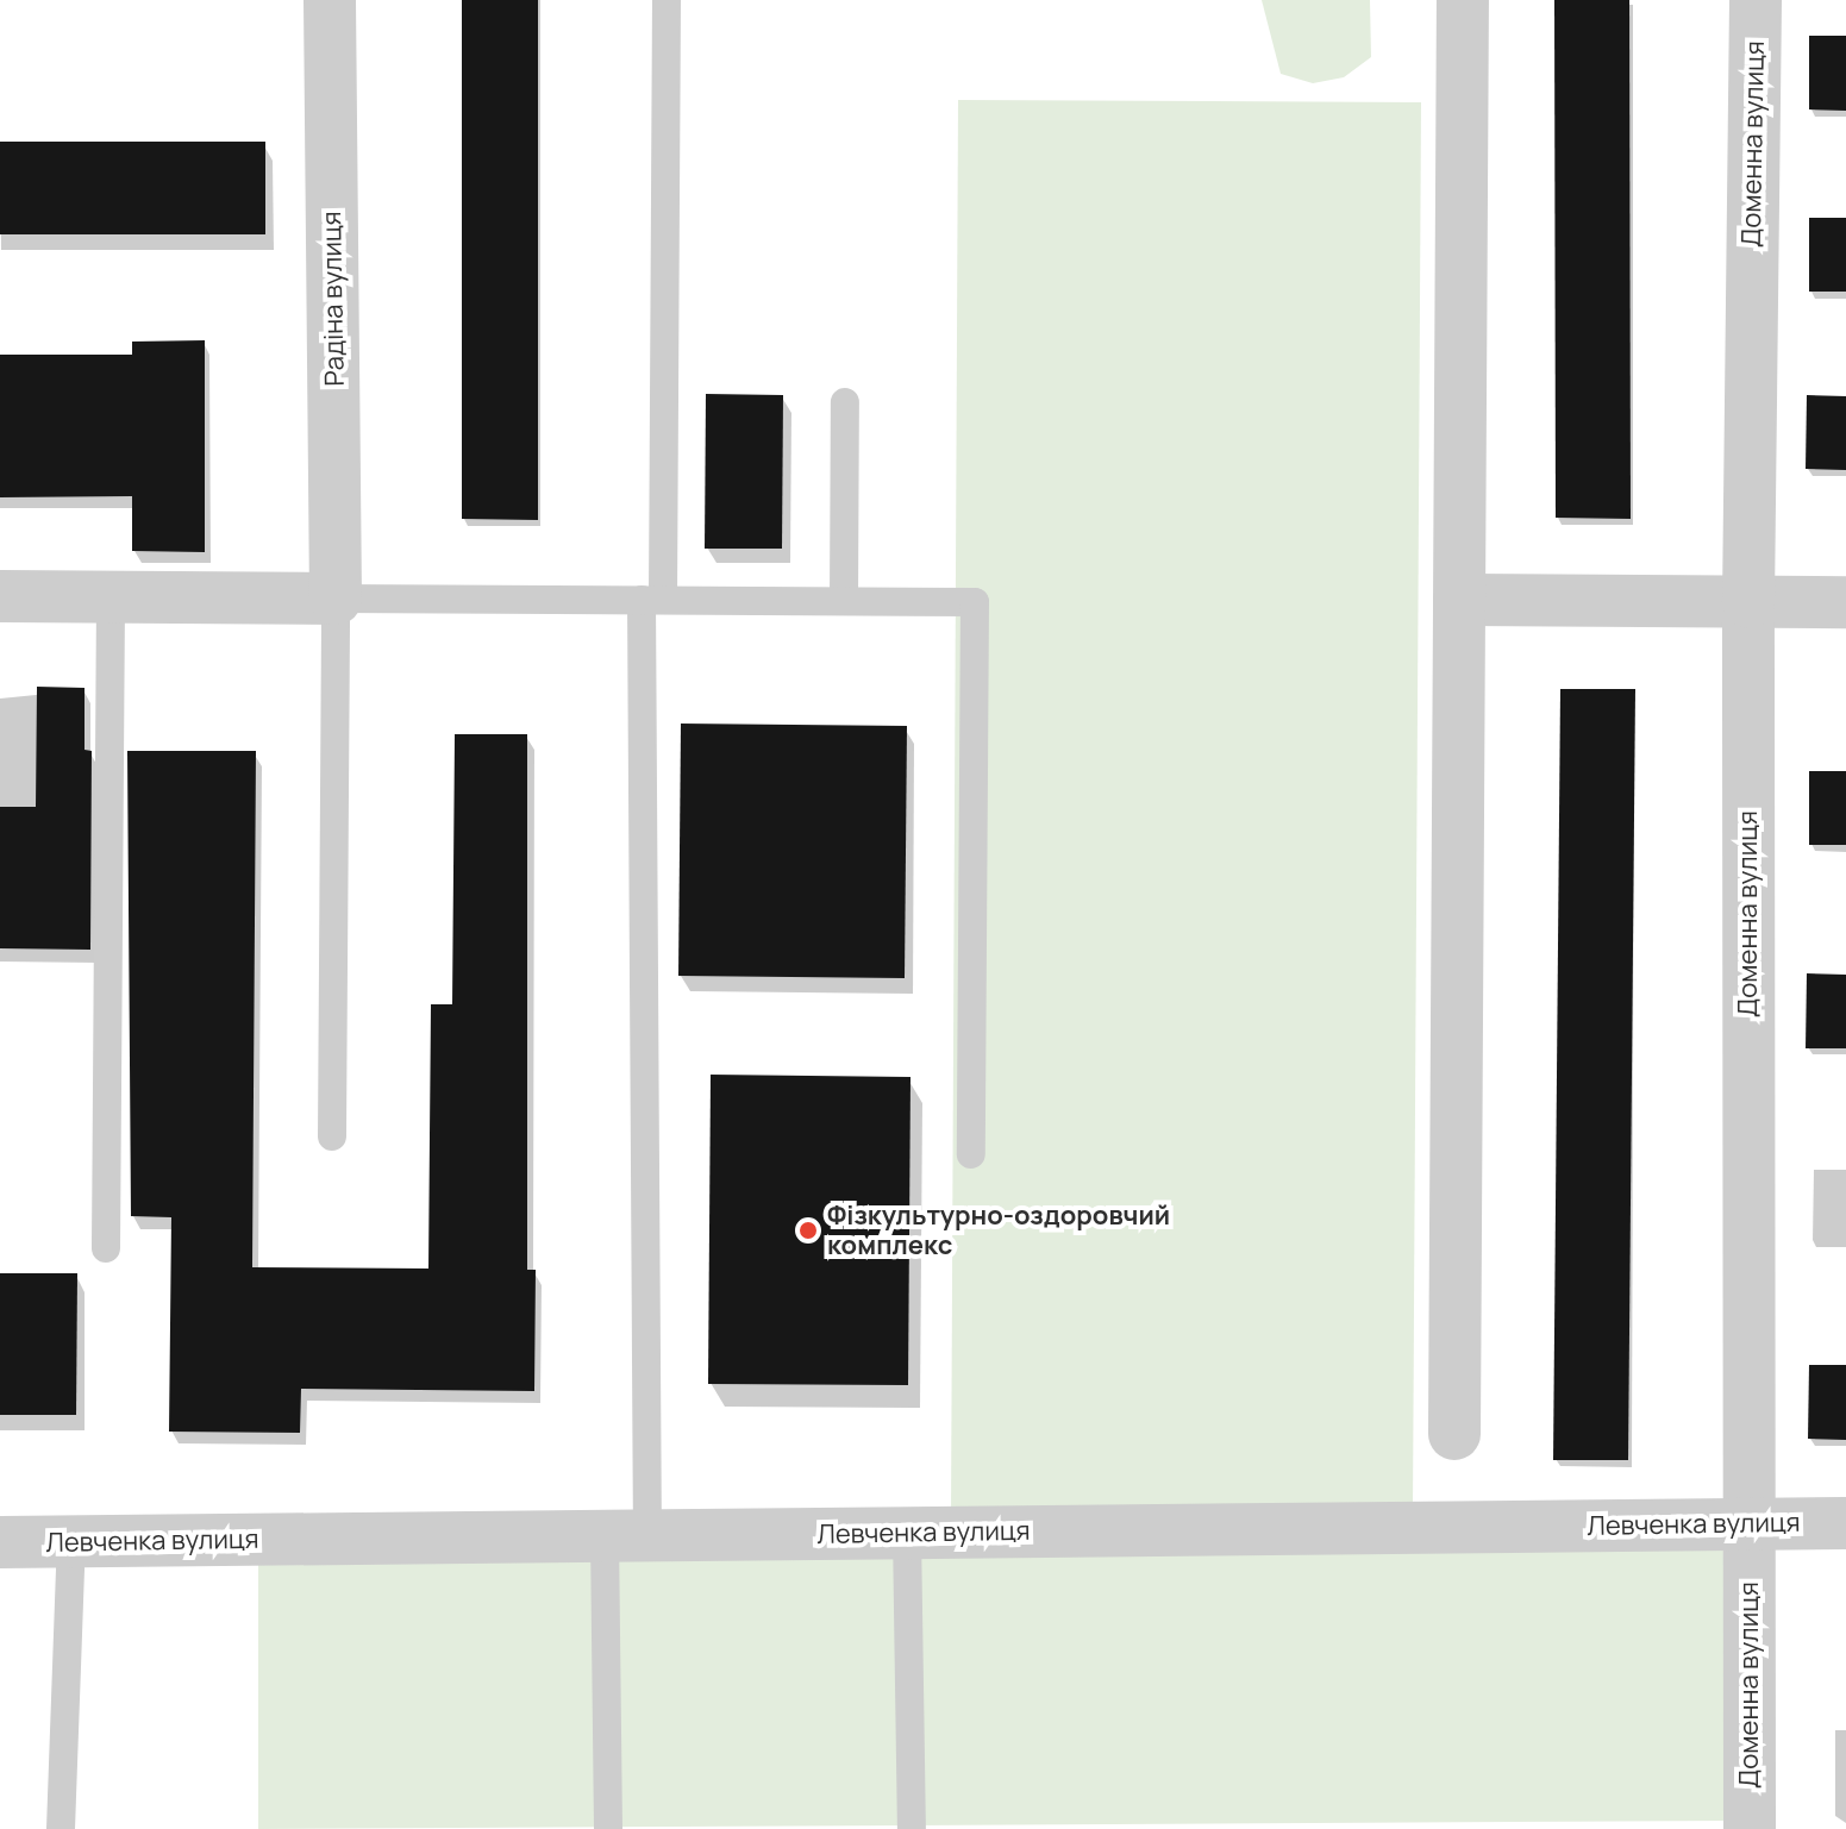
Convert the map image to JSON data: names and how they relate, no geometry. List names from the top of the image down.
{
  "streets": {
    "street": ["Доменна вулиця", "Радіна вулиця", "Левченка вулиця"]
  },
  "crossings": [
    ["Доменна вулиця", "Левченка вулиця"]
  ],
  "places": ["Фізкультурно-оздоровчий комплекс"]
}
